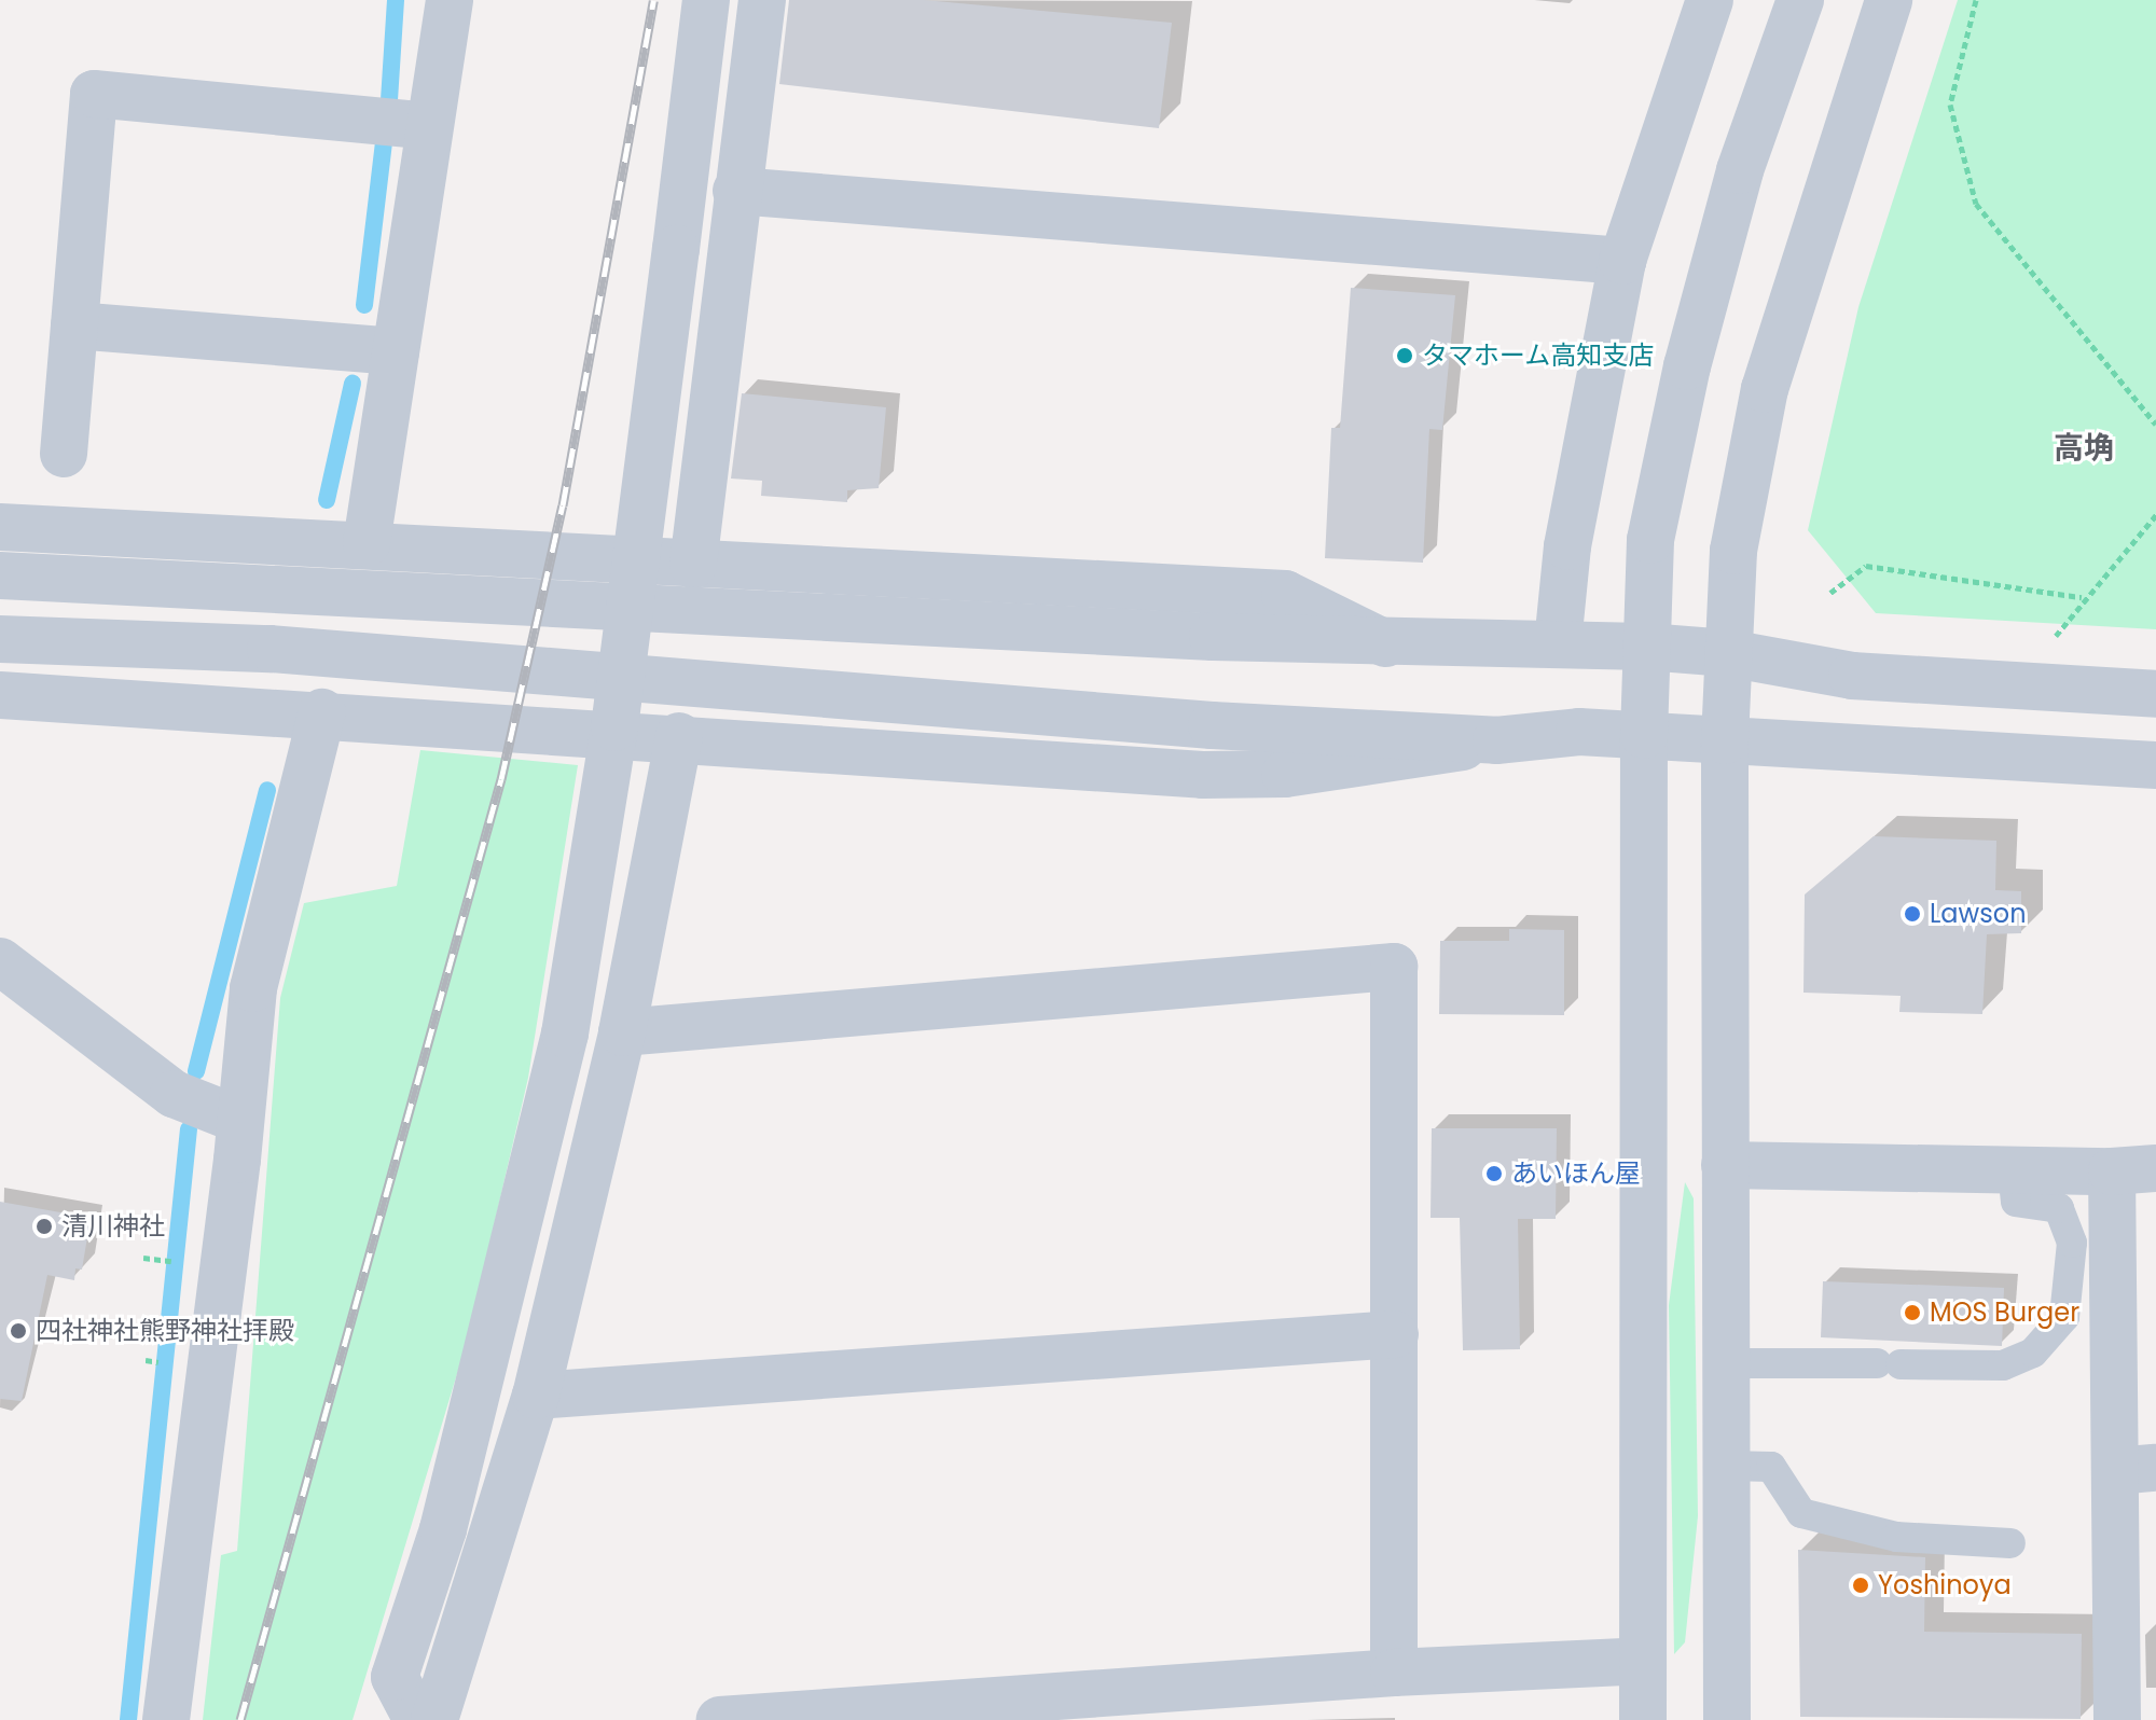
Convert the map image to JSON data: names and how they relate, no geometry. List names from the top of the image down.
{
  "districts": ["高埆"],
  "places": [
    "タマホーム高知支店",
    "Lawson",
    "あいほん屋",
    "清川神社",
    "MOS Burger",
    "四社神社熊野神社拝殿",
    "Yoshinoya"
  ]
}
